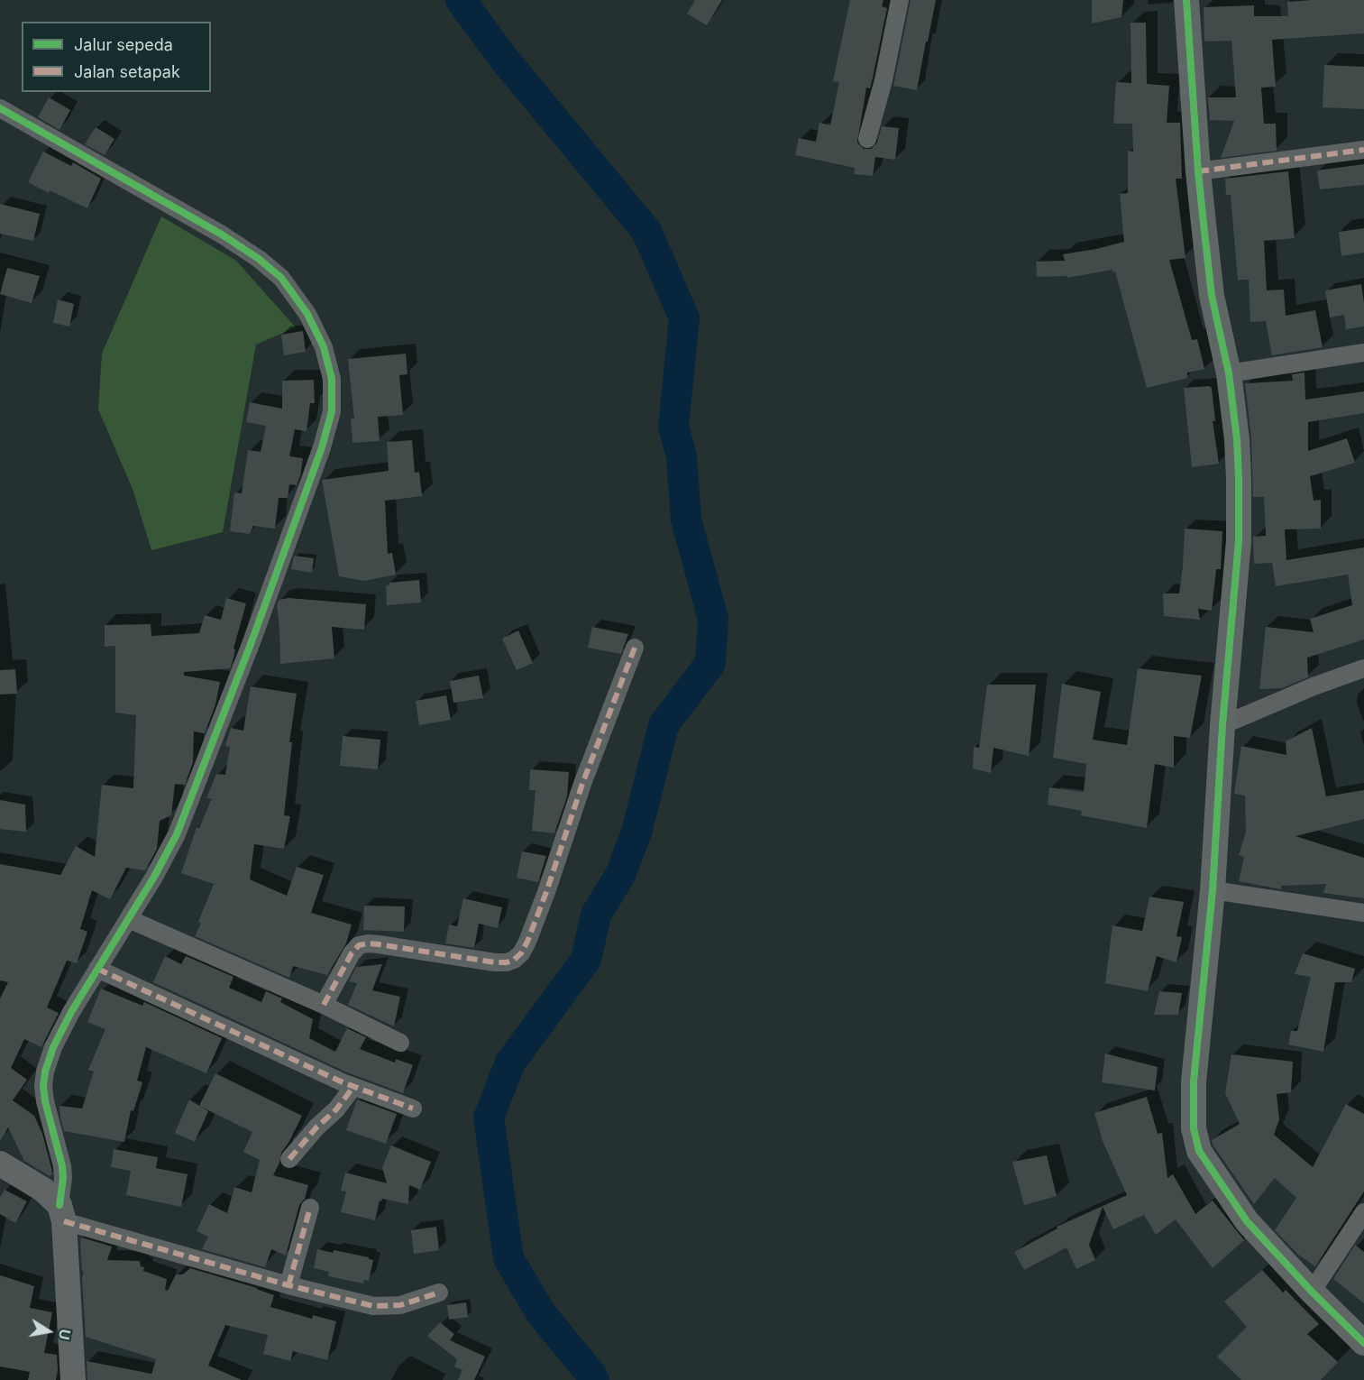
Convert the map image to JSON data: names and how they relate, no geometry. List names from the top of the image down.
{
  "legend": ["Jalur sepeda", "Jalan setapak"],
  "north": "right"
}
